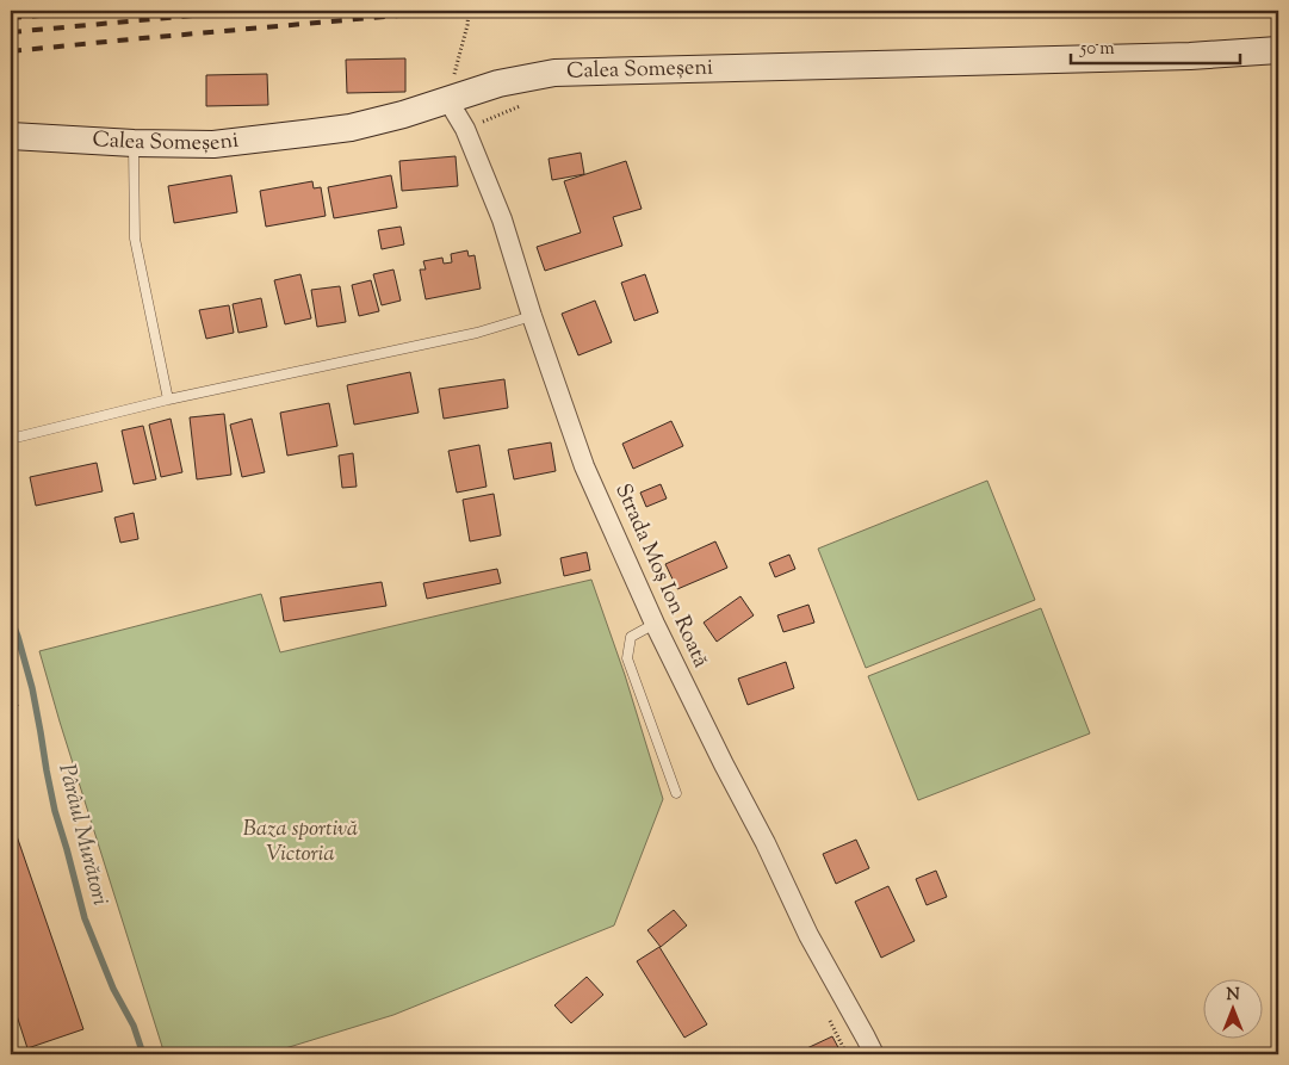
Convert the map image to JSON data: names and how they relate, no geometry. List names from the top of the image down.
{
  "streets": {
    "main road": ["Calea Someșeni"],
    "street": ["Strada Moș Ion Roată"]
  },
  "crossings": [
    ["Calea Someșeni", "Strada Moș Ion Roată"]
  ],
  "water": ["Pârâul Murători"],
  "parks": ["Baza sportivă Victoria"],
  "scale_bar": "50 m",
  "north": "top"
}
